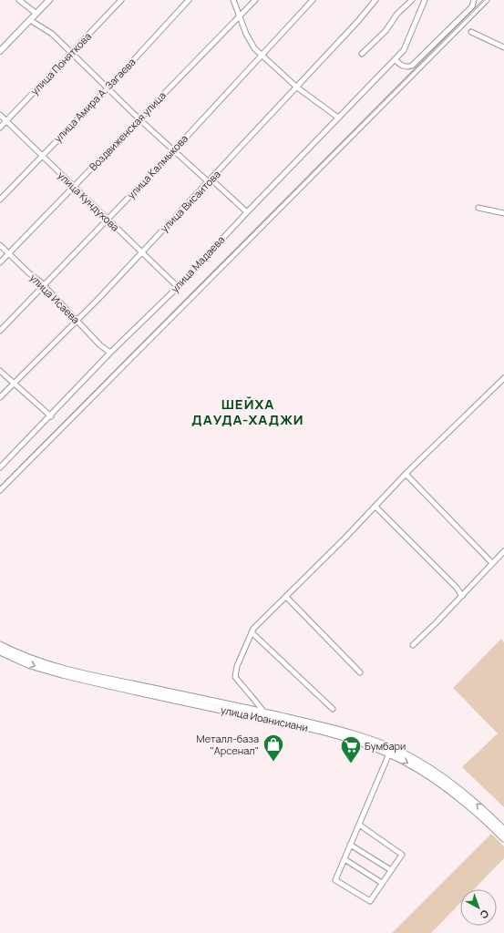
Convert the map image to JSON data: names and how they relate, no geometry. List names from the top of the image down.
{
  "streets": {
    "main road": ["улица Иоанисиани"],
    "street": [
      "улица Поняткова",
      "улица Амира А. Загаева",
      "Воздвиженская улица",
      "улица Калмыкова",
      "улица Кундухова",
      "улица Висаитова",
      "улица Мадаева",
      "улица Исаева"
    ]
  },
  "crossings": [
    ["улица Поняткова", "улица Кундухова"],
    ["улица Амира А. Загаева", "улица Кундухова"],
    ["Воздвиженская улица", "улица Кундухова"],
    ["Воздвиженская улица", "улица Исаева"],
    ["улица Калмыкова", "улица Кундухова"],
    ["улица Калмыкова", "улица Исаева"],
    ["улица Кундухова", "улица Висаитова"],
    ["улица Кундухова", "улица Мадаева"],
    ["улица Висаитова", "улица Исаева"],
    ["улица Мадаева", "улица Исаева"]
  ],
  "districts": ["ШЕЙХА ДАУДА-ХАДЖИ"],
  "places": {
    "shop": ["Металл-база \"Арсенал\""],
    "supermarket": ["Бумбари"]
  },
  "north": "bottom right"
}
